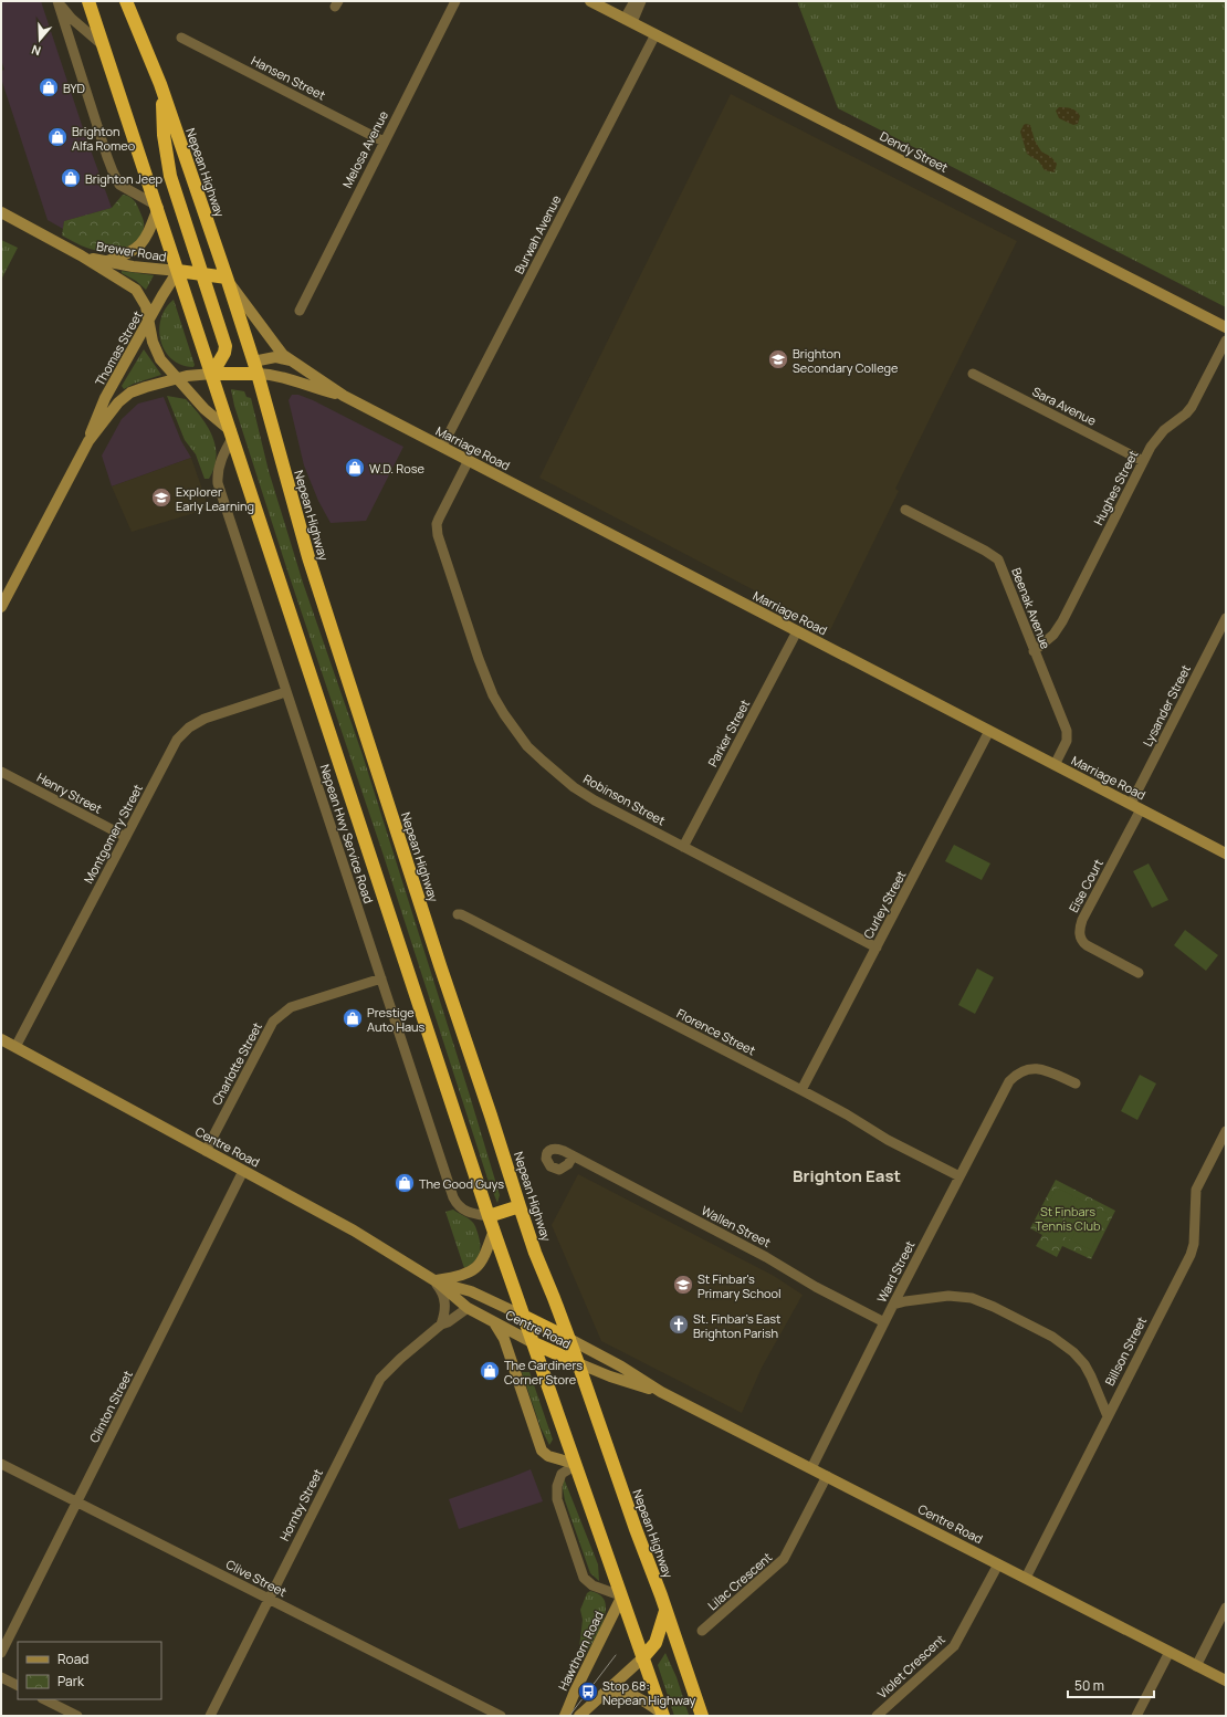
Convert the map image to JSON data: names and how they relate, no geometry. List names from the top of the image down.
{
  "streets": {
    "highway": ["Nepean Highway", "Centre Road"],
    "street": [
      "Hansen Street",
      "Melosa Avenue",
      "Dendy Street",
      "Burwah Avenue",
      "Brewer Road",
      "Thomas Street",
      "Sara Avenue",
      "Marriage Road",
      "Hughes Street",
      "Beenak Avenue",
      "Lysander Street",
      "Parker Street",
      "Henry Street",
      "Robinson Street",
      "Montgomery Street",
      "Nepean Hwy Service Road",
      "Eise Court",
      "Curley Street",
      "Florence Street",
      "Charlotte Street",
      "Wallen Street",
      "Ward Street",
      "Billson Street",
      "Clinton Street",
      "Hornby Street",
      "Clive Street",
      "Lilac Crescent",
      "Hawthorn Road",
      "Violet Crescent"
    ]
  },
  "crossings": [
    ["Hansen Street", "Melosa Avenue"],
    ["Dendy Street", "Burwah Avenue"],
    ["Nepean Highway", "Marriage Road"],
    ["Nepean Highway", "Centre Road"],
    ["Burwah Avenue", "Marriage Road"],
    ["Brewer Road", "Thomas Street"],
    ["Brewer Road", "Nepean Hwy Service Road"],
    ["Sara Avenue", "Hughes Street"],
    ["Marriage Road", "Beenak Avenue"],
    ["Marriage Road", "Lysander Street"],
    ["Marriage Road", "Parker Street"],
    ["Marriage Road", "Robinson Street"],
    ["Marriage Road", "Eise Court"],
    ["Marriage Road", "Curley Street"],
    ["Hughes Street", "Beenak Avenue"],
    ["Lysander Street", "Eise Court"],
    ["Parker Street", "Robinson Street"],
    ["Henry Street", "Montgomery Street"],
    ["Robinson Street", "Curley Street"],
    ["Montgomery Street", "Nepean Hwy Service Road"],
    ["Montgomery Street", "Centre Road"],
    ["Nepean Hwy Service Road", "Charlotte Street"],
    ["Curley Street", "Florence Street"],
    ["Florence Street", "Ward Street"],
    ["Charlotte Street", "Centre Road"],
    ["Centre Road", "Ward Street"],
    ["Centre Road", "Billson Street"],
    ["Centre Road", "Clinton Street"],
    ["Centre Road", "Hornby Street"],
    ["Centre Road", "Lilac Crescent"],
    ["Centre Road", "Violet Crescent"],
    ["Wallen Street", "Ward Street"],
    ["Clinton Street", "Clive Street"],
    ["Hornby Street", "Clive Street"]
  ],
  "districts": ["Brighton East"],
  "parks": ["St Finbars Tennis Club"],
  "places": {
    "shop": [
      "BYD",
      "Brighton Alfa Romeo",
      "Brighton Jeep",
      "W.D. Rose",
      "Prestige Auto Haus",
      "The Good Guys",
      "The Gardiners Corner Store"
    ],
    "school or university": ["Brighton Secondary College", "Explorer Early Learning", "St Finbar's Primary School"],
    "church": ["St. Finbar's East Brighton Parish"],
    "bus stop": ["Stop 68: Nepean Highway"]
  },
  "legend": ["Road", "Park"],
  "scale_bar": "50 m",
  "north": "bottom"
}
